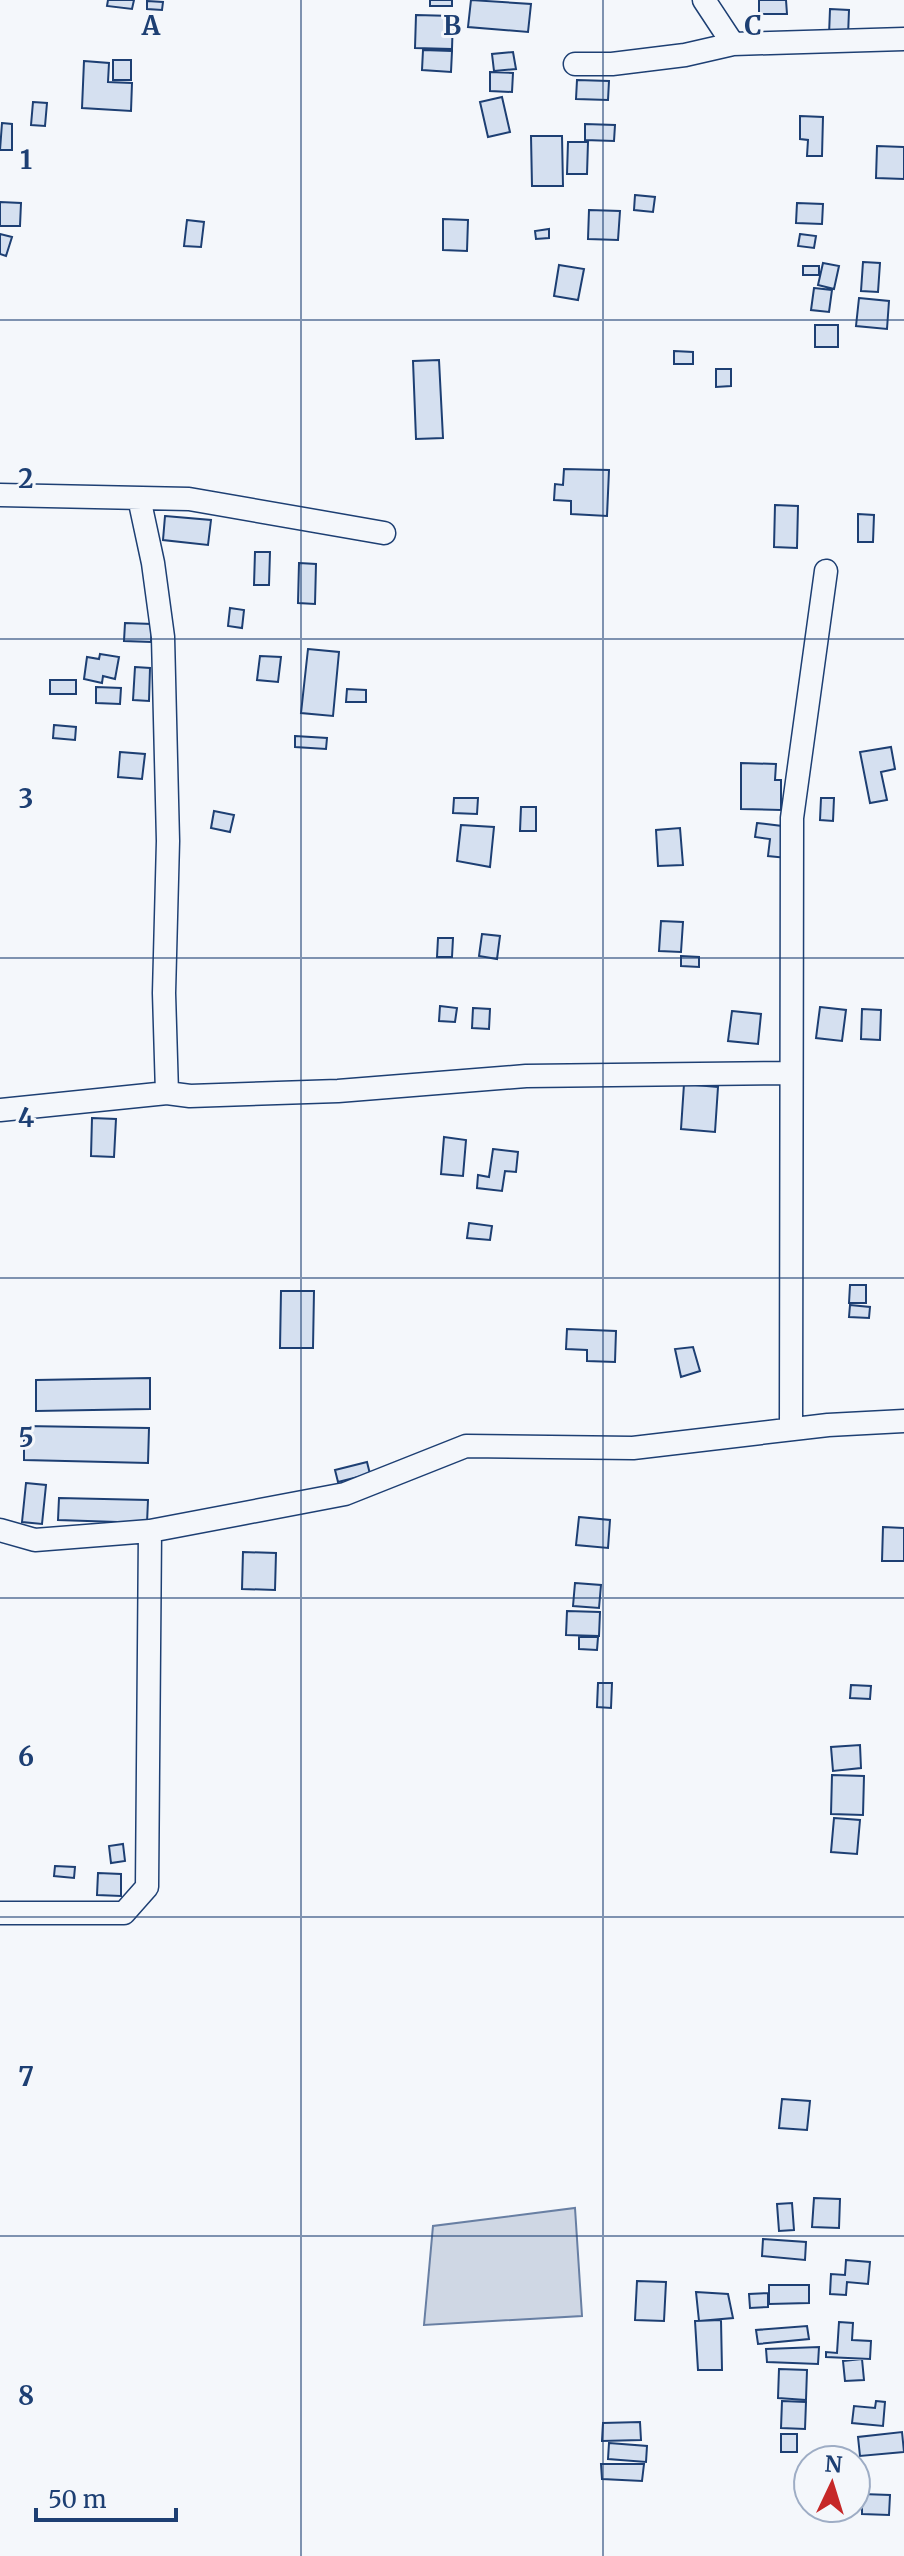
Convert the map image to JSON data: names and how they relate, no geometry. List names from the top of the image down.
{
  "scale_bar": "50 m",
  "north": "top",
  "grid": {
    "columns": ["A", "B", "C"],
    "rows": [
      "1",
      "2",
      "3",
      "4",
      "5",
      "6",
      "7",
      "8"
    ]
  }
}
